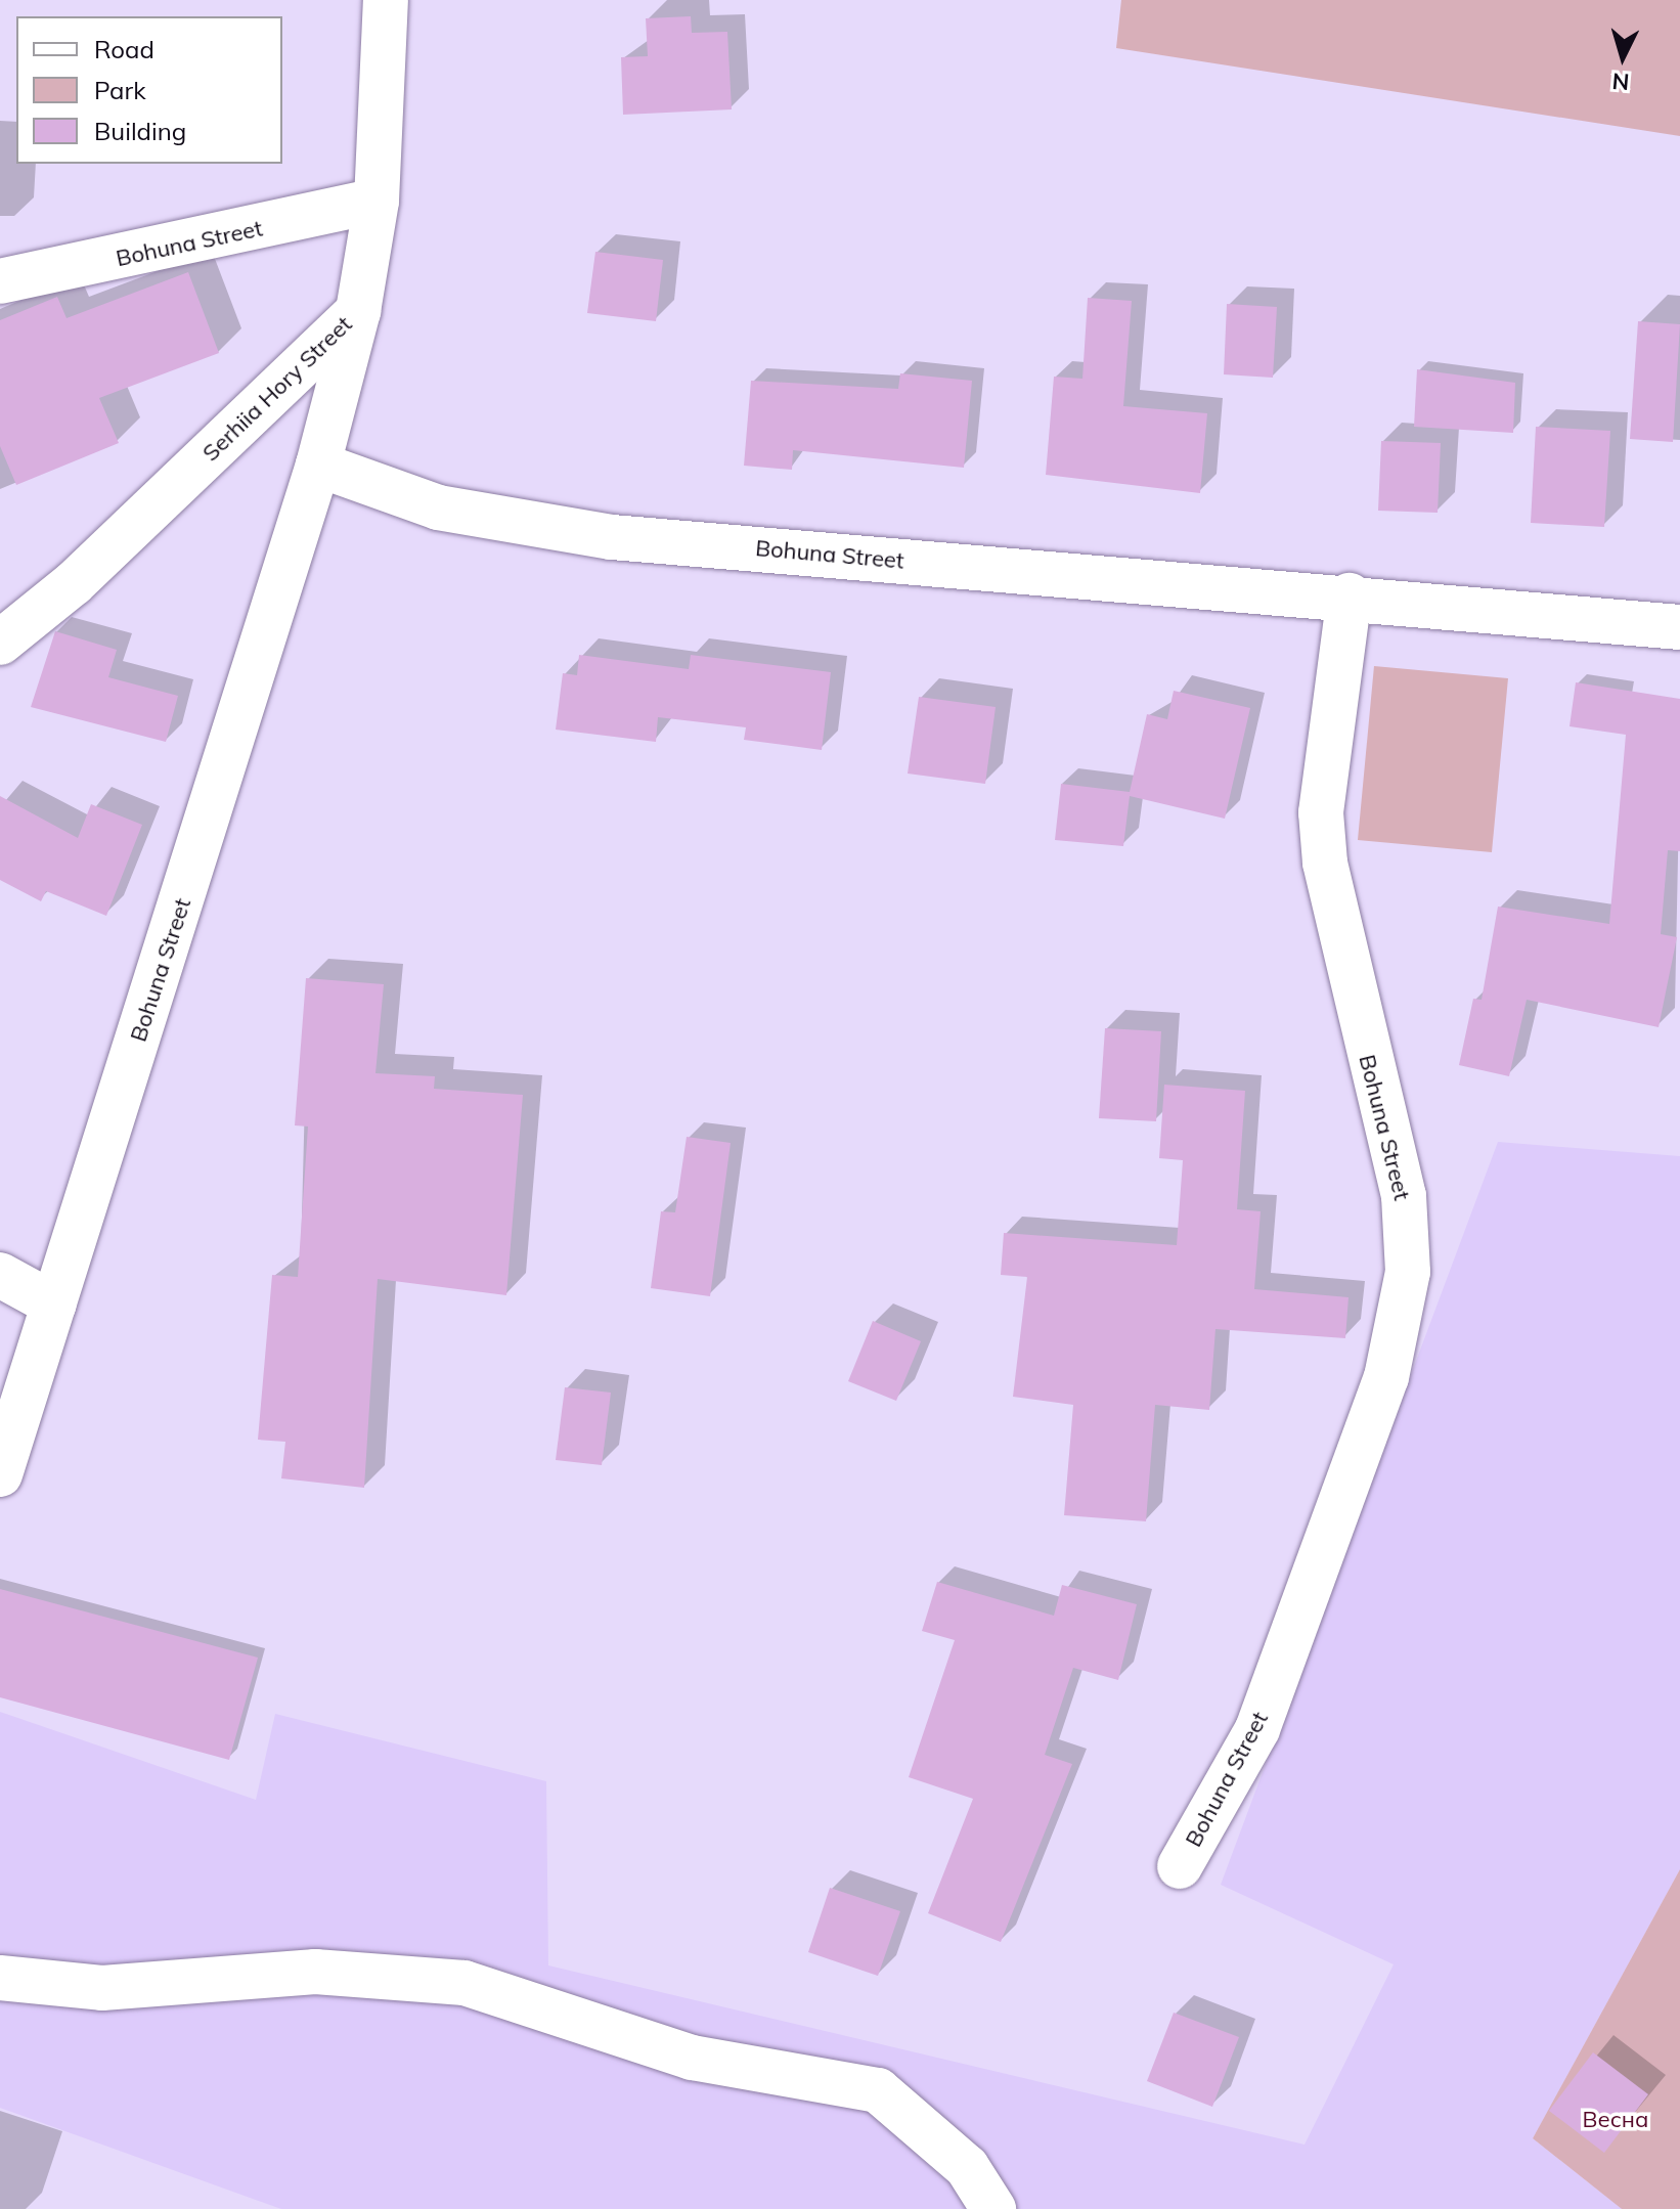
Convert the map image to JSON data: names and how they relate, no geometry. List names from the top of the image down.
{
  "streets": {
    "street": ["Bohuna Street", "Serhiia Hory Street"]
  },
  "crossings": [
    ["Bohuna Street", "Serhiia Hory Street"]
  ],
  "parks": ["Весна"],
  "legend": ["Road", "Park", "Building"],
  "north": "bottom"
}
